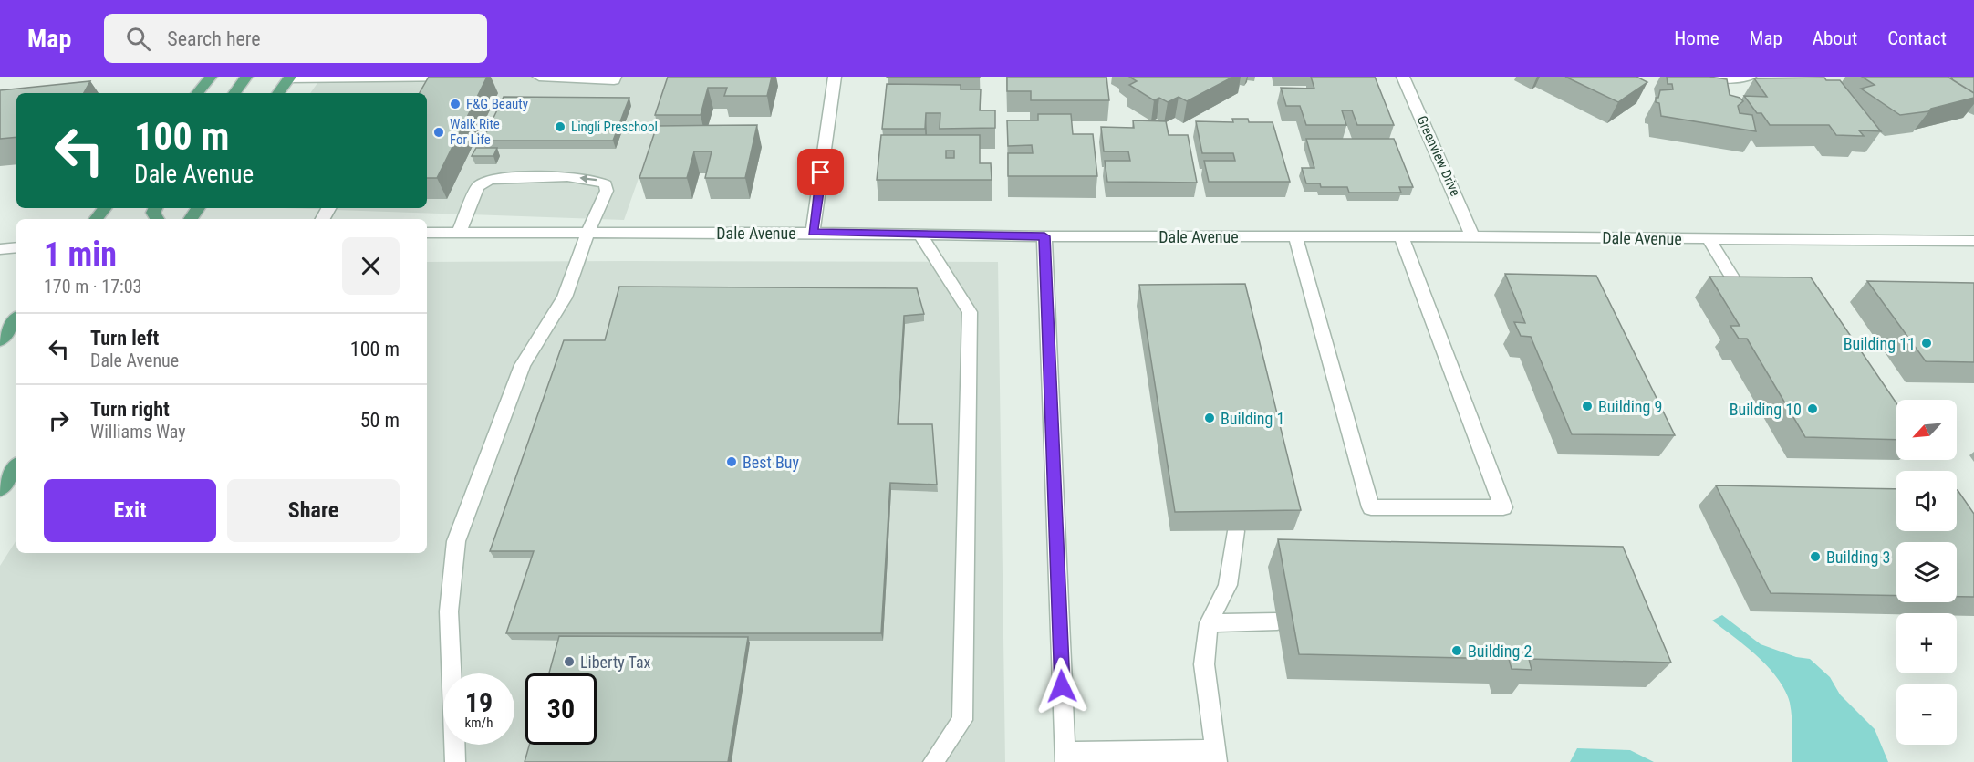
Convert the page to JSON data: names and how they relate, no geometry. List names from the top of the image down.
{
  "streets": {
    "street": ["Greenview Drive", "Dale Avenue"]
  },
  "crossings": [
    ["Greenview Drive", "Dale Avenue"]
  ],
  "places": [
    "F&G Beauty",
    "Lingli Preschool",
    "Walk Rite For Life",
    "Building 11",
    "Building 9",
    "Building 10",
    "Building 1",
    "Best Buy",
    "Building 3",
    "Building 2",
    "Liberty Tax"
  ],
  "north": "bottom left",
  "page": {
    "header": "Map",
    "search": "Search here",
    "nav": [
      "Home",
      "Map",
      "About",
      "Contact"
    ],
    "turn": ["100 m", "Dale Avenue"],
    "heading": ["1 min", "170 m · 17:03"],
    "list": [
      {
        "name": "Turn left",
        "note": "Dale Avenue",
        "value": "100 m"
      },
      {
        "name": "Turn right",
        "note": "Williams Way",
        "value": "50 m"
      }
    ],
    "map_buttons": ["+", "−"],
    "buttons": ["Exit", "Share"],
    "speed": "19 km/h",
    "limit": "30"
  }
}
